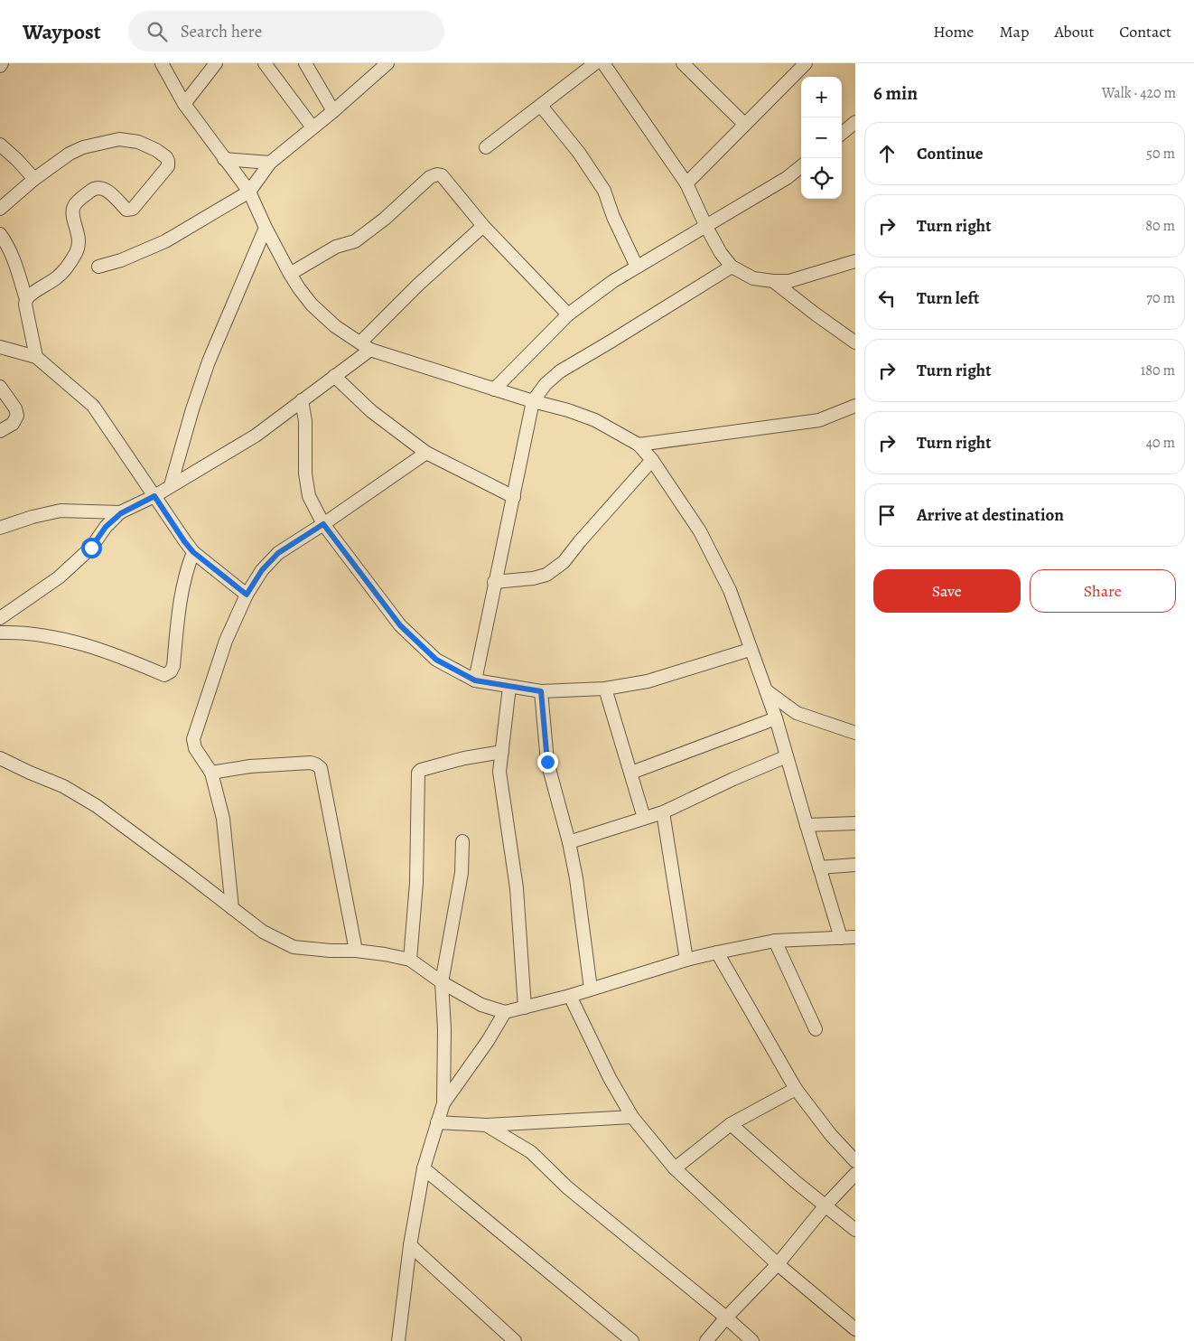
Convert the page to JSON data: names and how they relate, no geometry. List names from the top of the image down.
{
  "page": {
    "header": "Waypost",
    "search": "Search here",
    "nav": [
      "Home",
      "Map",
      "About",
      "Contact"
    ],
    "heading": ["6 min", "Walk · 420 m"],
    "map_buttons": ["+", "−"],
    "list": [
      ["Continue", "50 m"],
      ["Turn right", "80 m"],
      ["Turn left", "70 m"],
      ["Turn right", "180 m"],
      ["Turn right", "40 m"],
      "Arrive at destination"
    ],
    "buttons": ["Save", "Share"]
  }
}
